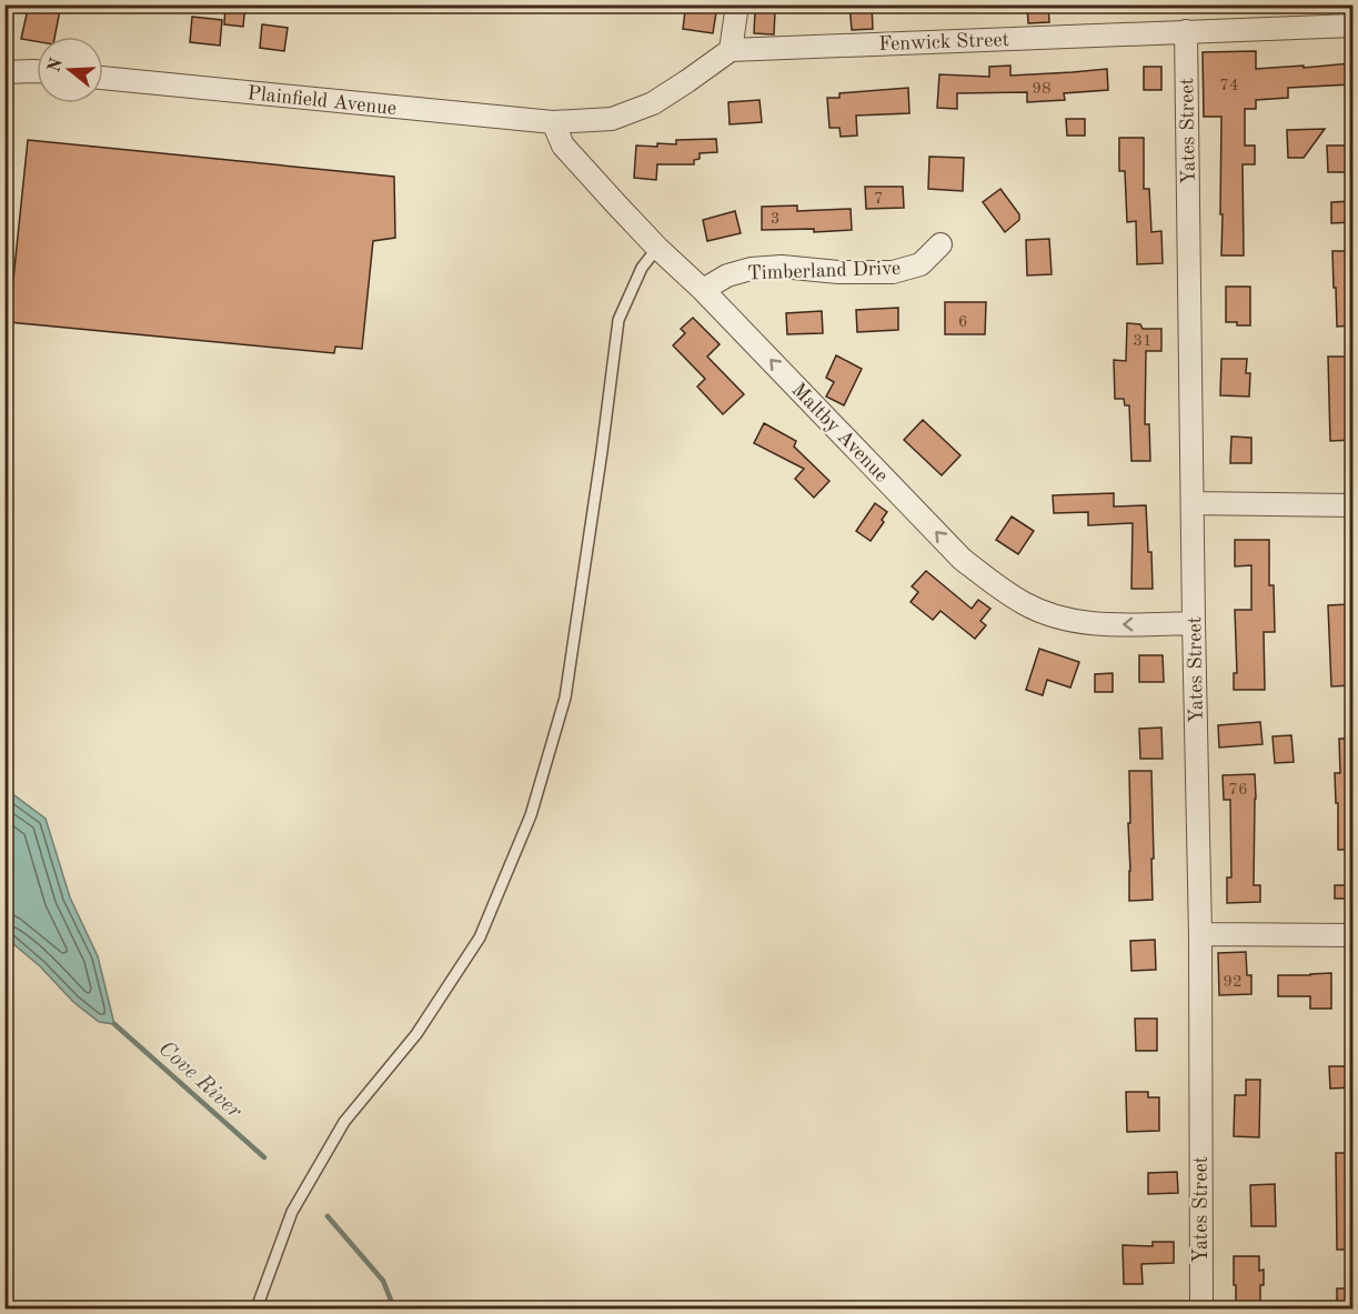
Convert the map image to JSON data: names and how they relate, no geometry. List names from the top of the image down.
{
  "streets": {
    "street": [
      "Fenwick Street",
      "Plainfield Avenue",
      "Yates Street",
      "Timberland Drive",
      "Maltby Avenue"
    ]
  },
  "crossings": [
    ["Fenwick Street", "Yates Street"],
    ["Plainfield Avenue", "Maltby Avenue"],
    ["Yates Street", "Maltby Avenue"],
    ["Timberland Drive", "Maltby Avenue"]
  ],
  "one_way": ["Maltby Avenue"],
  "water": ["Cove River"],
  "house_numbers": [
    "74",
    "98",
    "7",
    "3",
    "6",
    "31",
    "76",
    "92"
  ],
  "north": "left"
}
